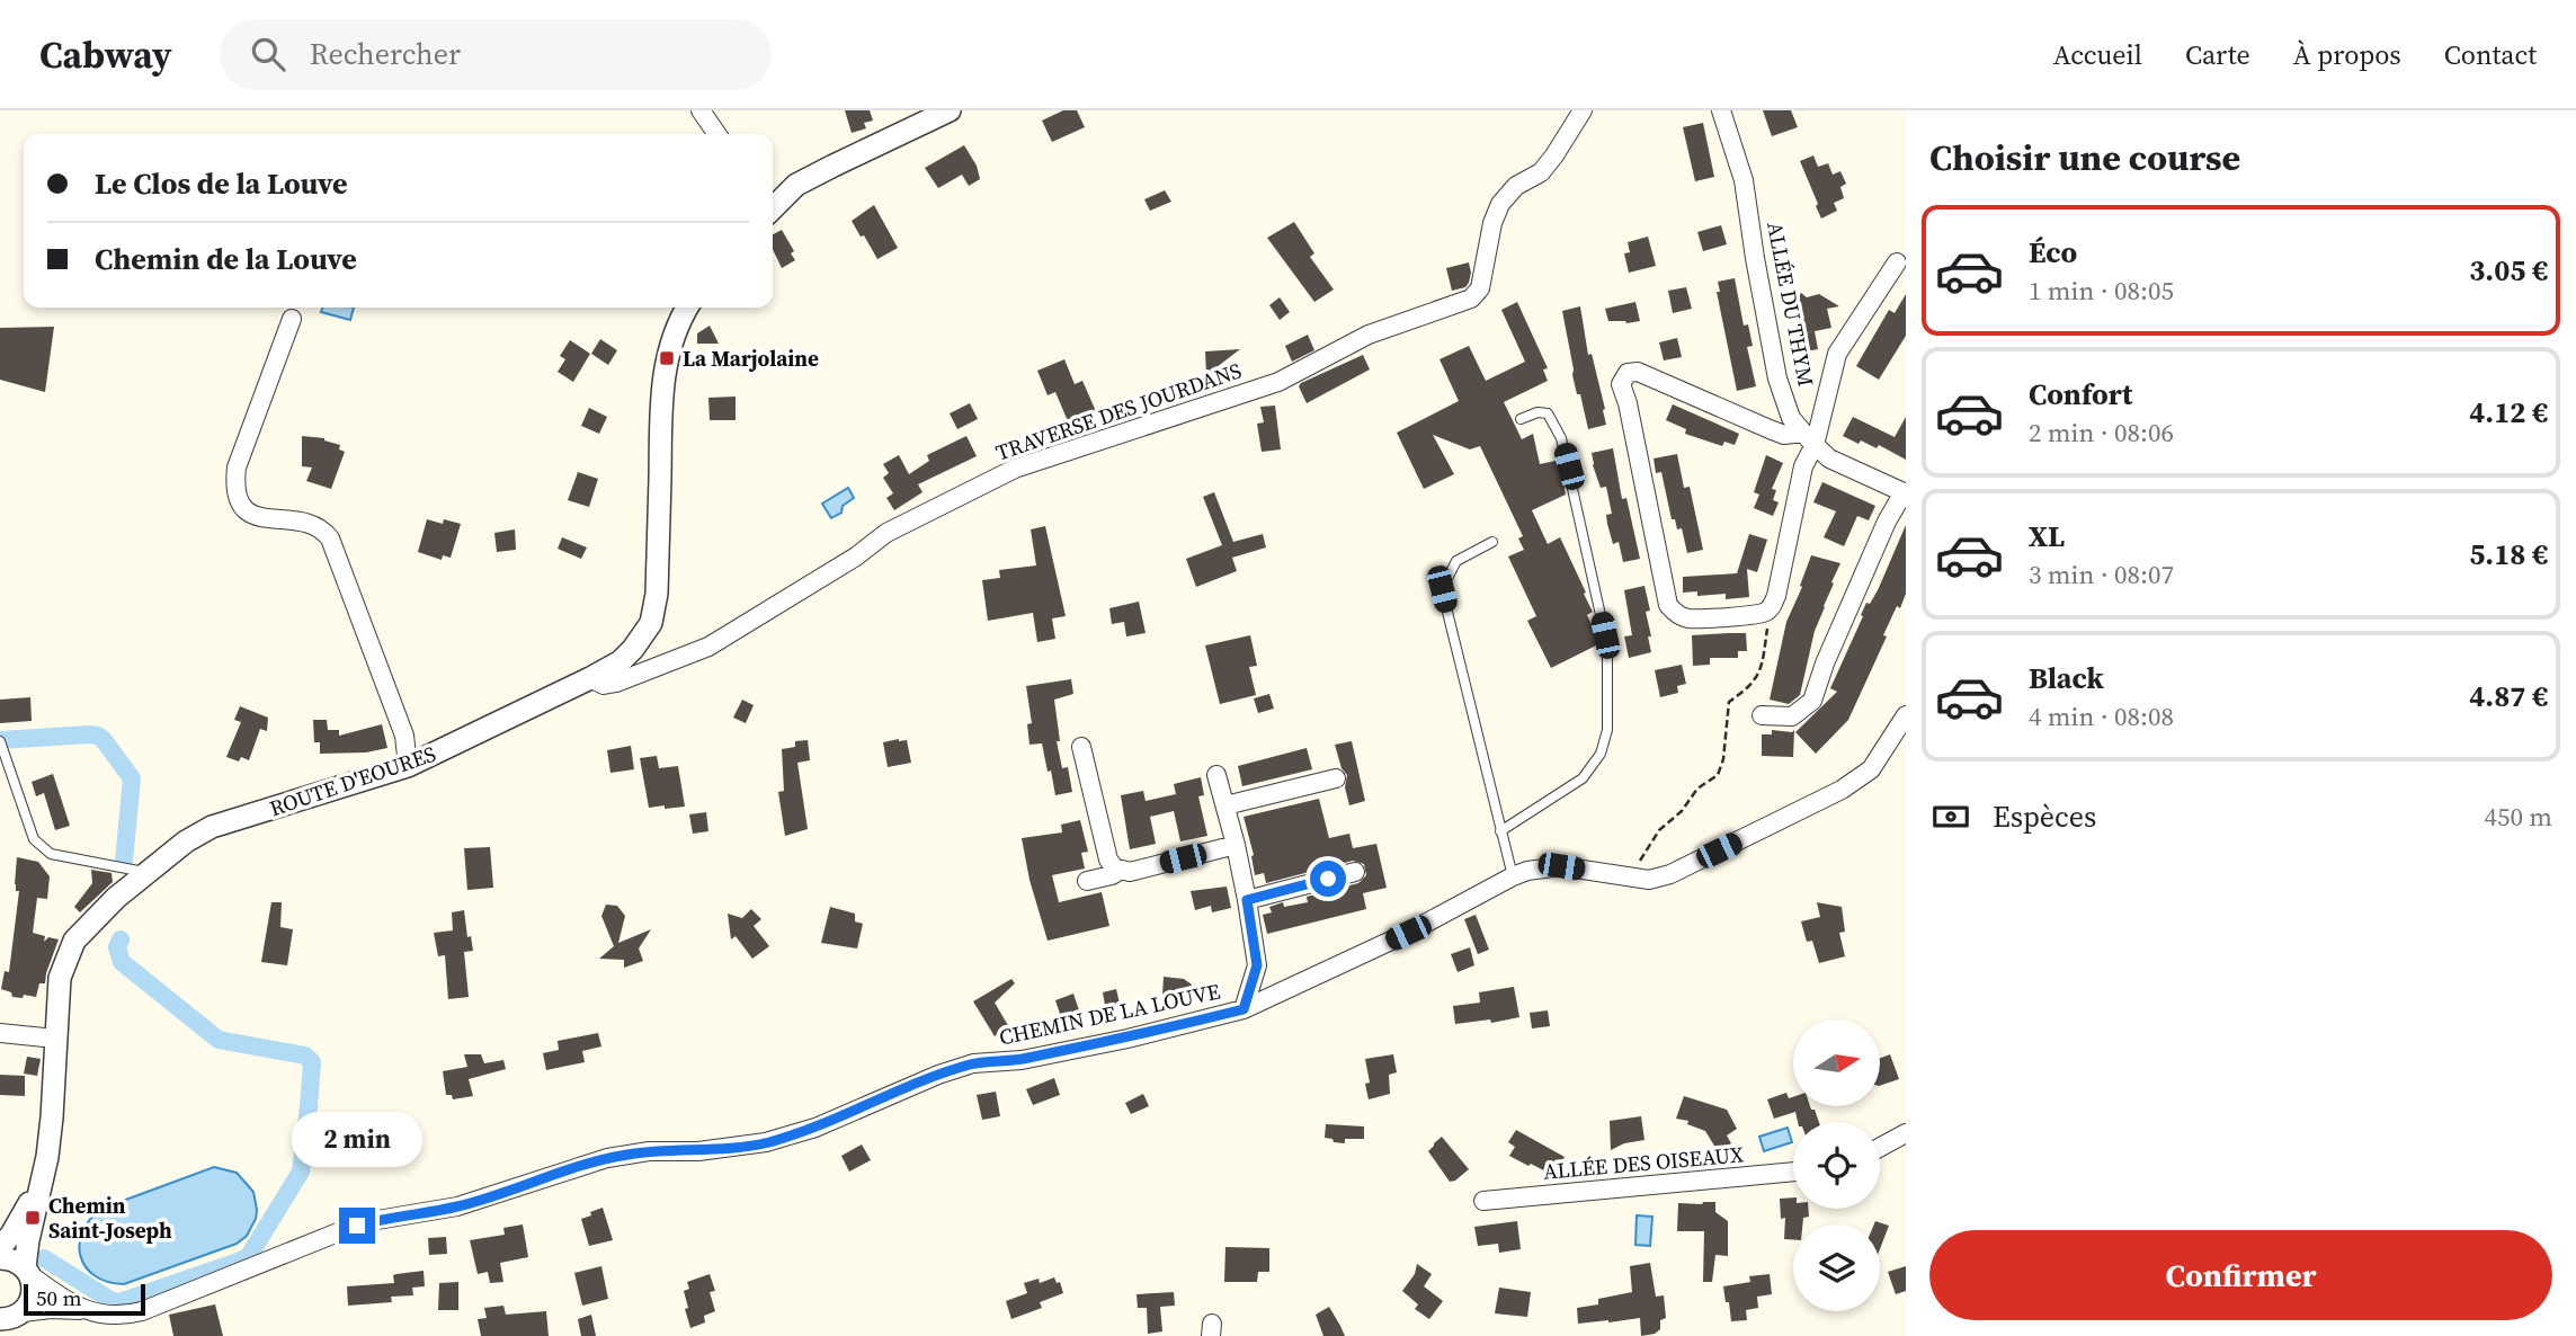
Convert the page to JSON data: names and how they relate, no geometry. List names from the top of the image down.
{
  "streets": {
    "street": [
      "ALLÉE DU THYM",
      "TRAVERSE DES JOURDANS",
      "ROUTE D'EOURES",
      "CHEMIN DE LA LOUVE",
      "ALLÉE DES OISEAUX"
    ]
  },
  "crossings": [
    ["TRAVERSE DES JOURDANS", "ROUTE D'EOURES"],
    ["ROUTE D'EOURES", "CHEMIN DE LA LOUVE"]
  ],
  "places": {
    "transit": ["La Marjolaine", "Chemin Saint-Joseph"]
  },
  "scale_bar": "50 m",
  "north": "right",
  "page": {
    "header": "Cabway",
    "search": "Rechercher",
    "nav": [
      "Accueil",
      "Carte",
      "À propos",
      "Contact"
    ],
    "heading": "Choisir une course",
    "banner": ["Le Clos de la Louve", "Chemin de la Louve"],
    "list": [
      {
        "name": "Éco",
        "note": "1 min · 08:05",
        "value": "3.05 €"
      },
      {
        "name": "Confort",
        "note": "2 min · 08:06",
        "value": "4.12 €"
      },
      {
        "name": "XL",
        "note": "3 min · 08:07",
        "value": "5.18 €"
      },
      {
        "name": "Black",
        "note": "4 min · 08:08",
        "value": "4.87 €"
      }
    ],
    "pay": ["Espèces", "450 m"],
    "bubble": "2 min",
    "buttons": "Confirmer",
    "scale": "50 m"
  }
}
